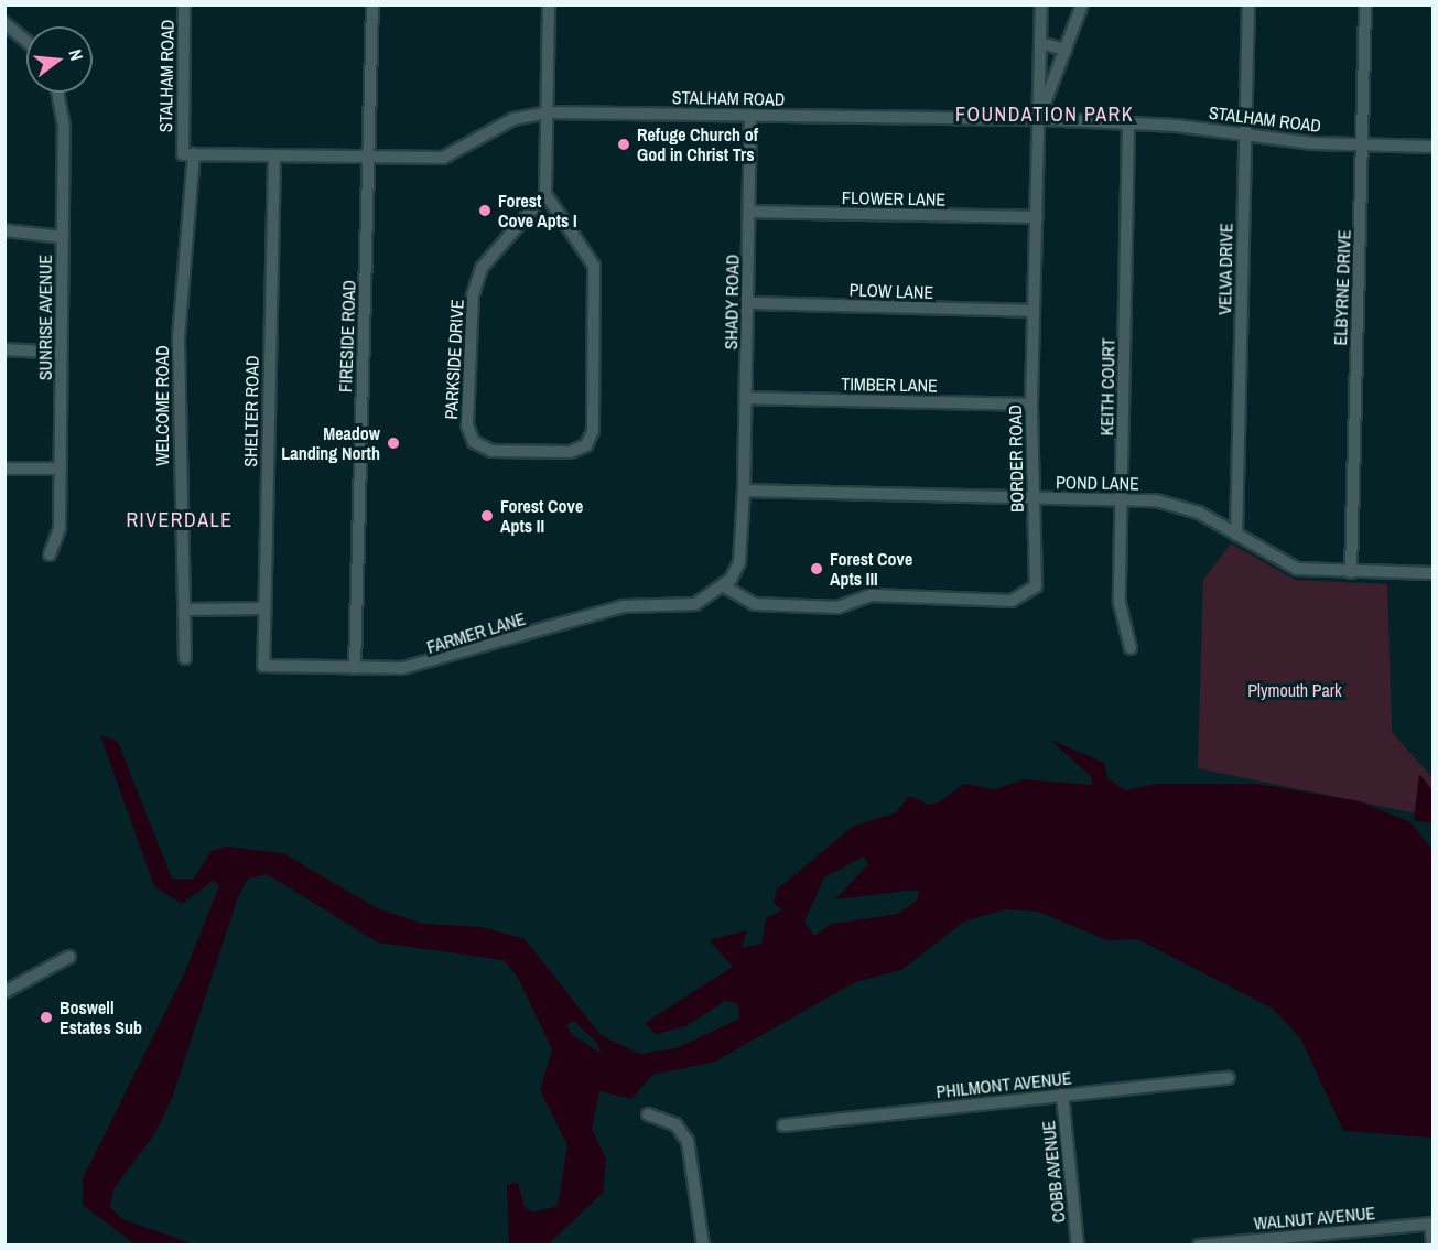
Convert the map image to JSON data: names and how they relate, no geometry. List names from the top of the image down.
{
  "streets": {
    "street": [
      "STALHAM ROAD",
      "FLOWER LANE",
      "VELVA DRIVE",
      "ELBYRNE DRIVE",
      "PLOW LANE",
      "SHADY ROAD",
      "SUNRISE AVENUE",
      "FIRESIDE ROAD",
      "PARKSIDE DRIVE",
      "TIMBER LANE",
      "KEITH COURT",
      "WELCOME ROAD",
      "SHELTER ROAD",
      "BORDER ROAD",
      "POND LANE",
      "FARMER LANE",
      "PHILMONT AVENUE",
      "COBB AVENUE",
      "WALNUT AVENUE"
    ]
  },
  "crossings": [
    ["STALHAM ROAD", "VELVA DRIVE"],
    ["STALHAM ROAD", "ELBYRNE DRIVE"],
    ["STALHAM ROAD", "SHADY ROAD"],
    ["STALHAM ROAD", "FIRESIDE ROAD"],
    ["STALHAM ROAD", "KEITH COURT"],
    ["STALHAM ROAD", "WELCOME ROAD"],
    ["STALHAM ROAD", "SHELTER ROAD"],
    ["STALHAM ROAD", "BORDER ROAD"],
    ["FLOWER LANE", "SHADY ROAD"],
    ["FLOWER LANE", "BORDER ROAD"],
    ["VELVA DRIVE", "POND LANE"],
    ["ELBYRNE DRIVE", "POND LANE"],
    ["PLOW LANE", "SHADY ROAD"],
    ["PLOW LANE", "BORDER ROAD"],
    ["SHADY ROAD", "TIMBER LANE"],
    ["SHADY ROAD", "BORDER ROAD"],
    ["SHADY ROAD", "POND LANE"],
    ["SHADY ROAD", "FARMER LANE"],
    ["FIRESIDE ROAD", "FARMER LANE"],
    ["TIMBER LANE", "BORDER ROAD"],
    ["KEITH COURT", "POND LANE"],
    ["SHELTER ROAD", "FARMER LANE"],
    ["BORDER ROAD", "POND LANE"],
    ["BORDER ROAD", "FARMER LANE"],
    ["PHILMONT AVENUE", "COBB AVENUE"]
  ],
  "districts": ["FOUNDATION PARK", "RIVERDALE"],
  "parks": ["Plymouth Park"],
  "places": [
    "Refuge Church of God in Christ Trs",
    "Forest Cove Apts I",
    "Meadow Landing North",
    "Forest Cove Apts II",
    "Forest Cove Apts III",
    "Boswell Estates Sub"
  ],
  "north": "right"
}
